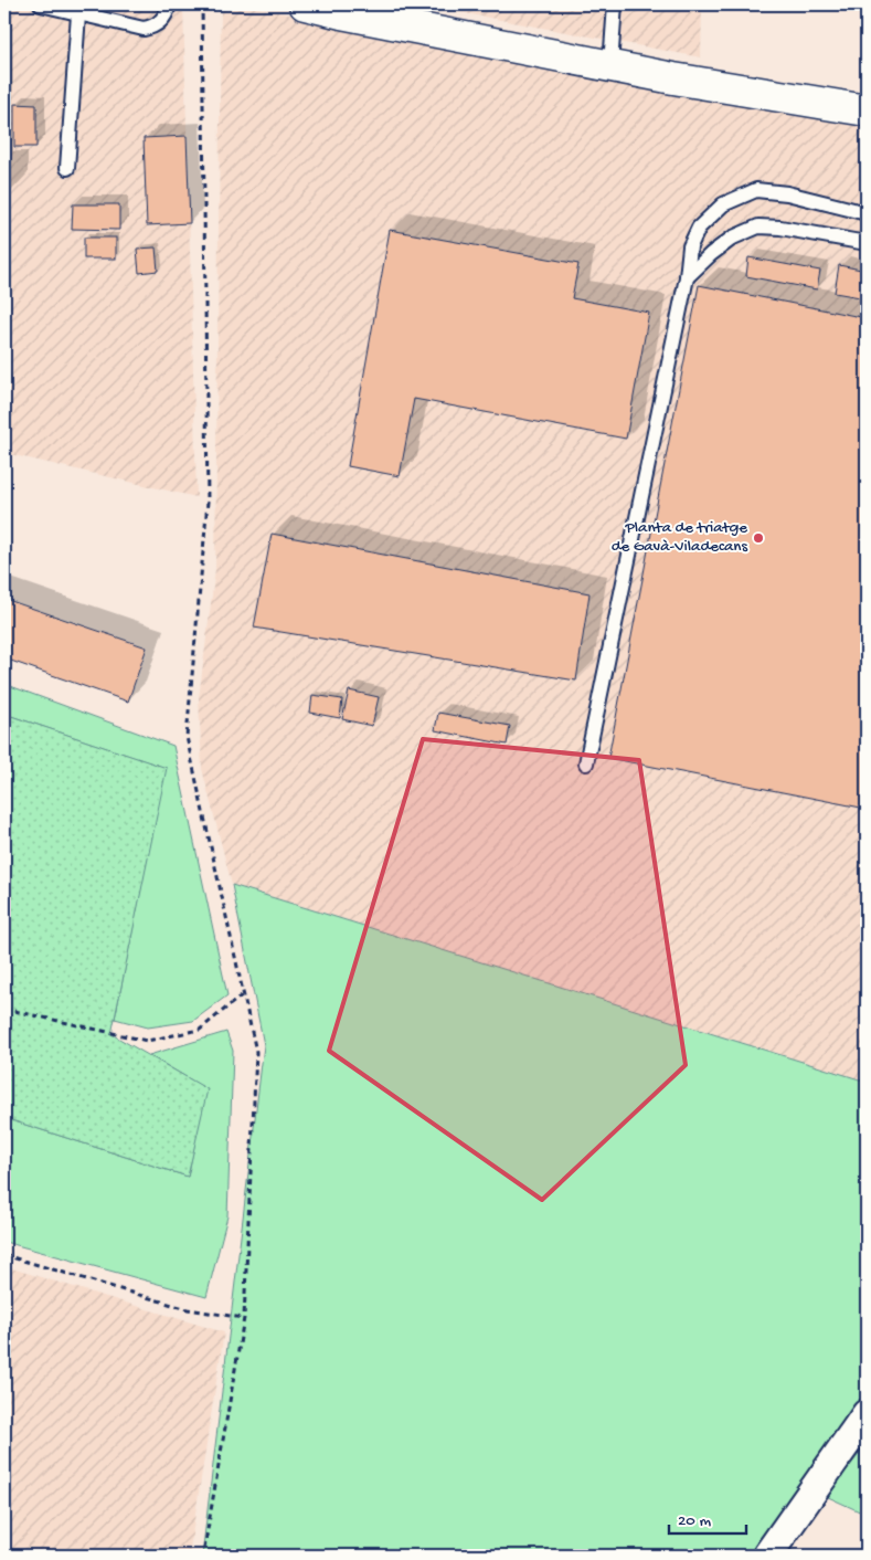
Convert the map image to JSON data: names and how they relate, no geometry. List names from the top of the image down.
{
  "places": ["Planta de triatge de Gavà-Viladecans"],
  "scale_bar": "20 m"
}
